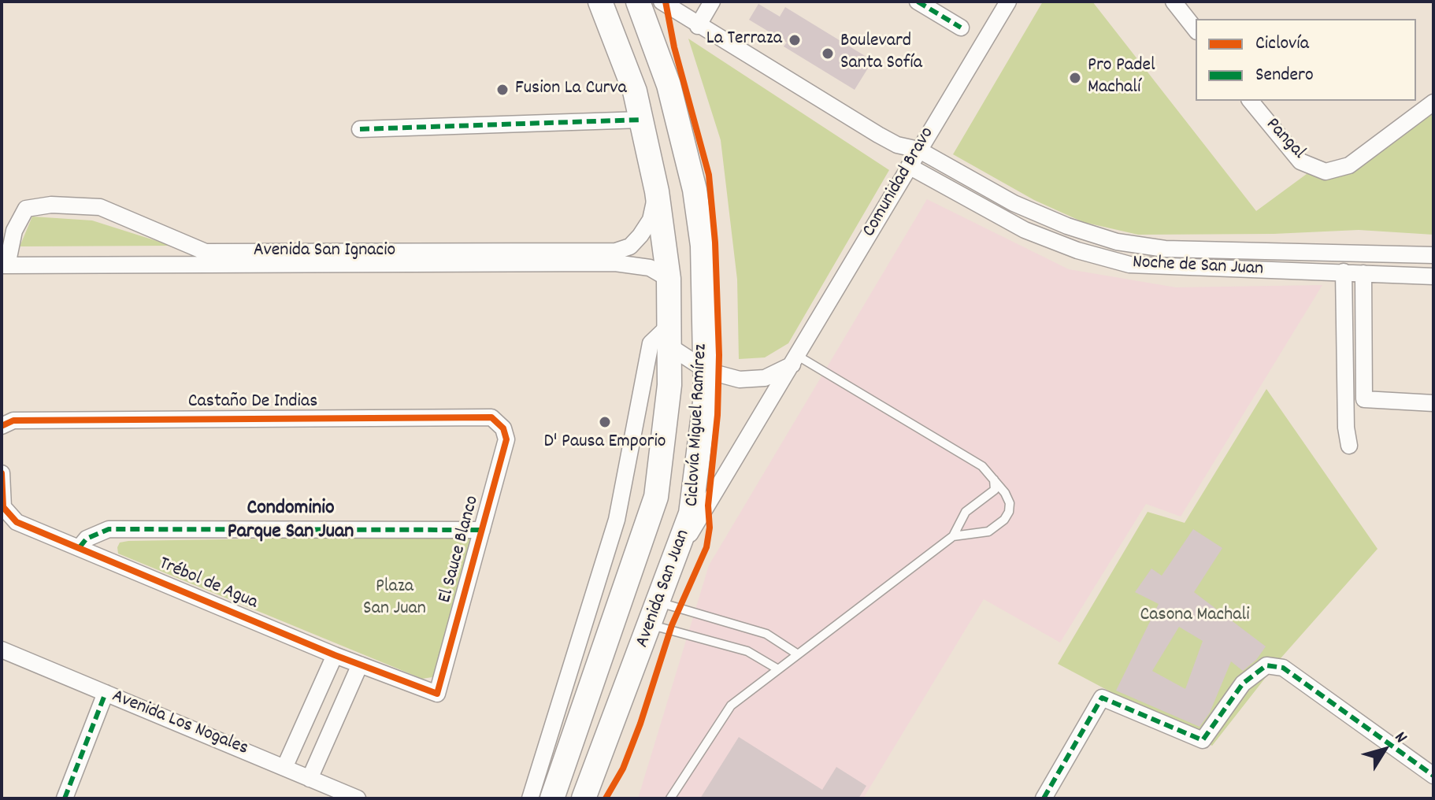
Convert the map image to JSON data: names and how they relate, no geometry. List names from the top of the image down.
{
  "streets": {
    "main road": ["Avenida San Juan"],
    "street": [
      "Pangal",
      "Comunidad Bravo",
      "Avenida San Ignacio",
      "Noche de San Juan",
      "Castaño De Indias",
      "El Sauce Blanco",
      "Trébol de Agua",
      "Avenida Los Nogales"
    ],
    "cycle path": ["Ciclovía Miguel Ramírez"]
  },
  "crossings": [
    ["Comunidad Bravo", "Noche de San Juan"],
    ["Comunidad Bravo", "Avenida San Juan"],
    ["Avenida San Ignacio", "Avenida San Juan"],
    ["Castaño De Indias", "El Sauce Blanco"],
    ["El Sauce Blanco", "Trébol de Agua"]
  ],
  "districts": ["Condominio Parque San Juan"],
  "parks": ["Plaza San Juan", "Casona Machali"],
  "places": [
    "La Terraza",
    "Boulevard Santa Sofía",
    "Pro Padel Machalí",
    "Fusion La Curva",
    "D' Pausa Emporio"
  ],
  "legend": ["Ciclovía", "Sendero"],
  "north": "top right"
}
